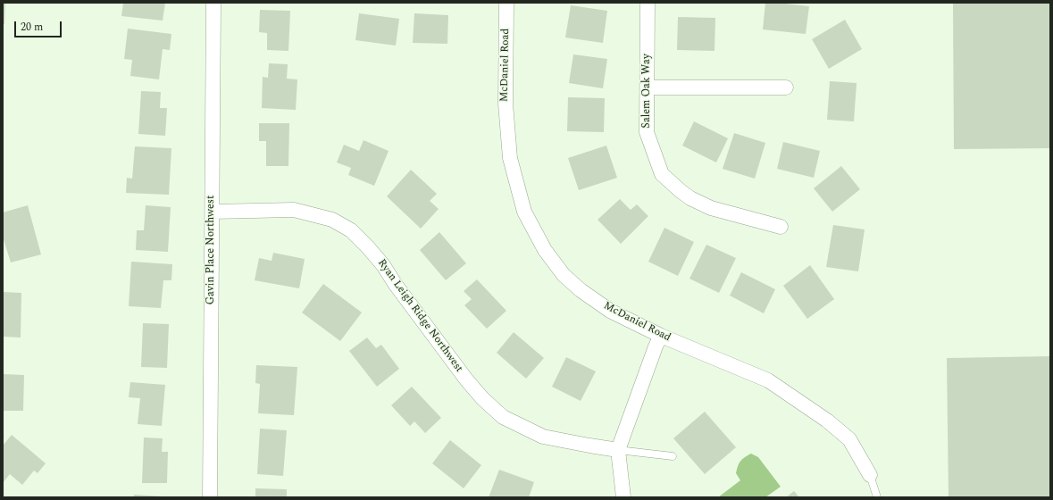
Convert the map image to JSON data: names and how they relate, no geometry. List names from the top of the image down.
{
  "streets": {
    "street": [
      "McDaniel Road",
      "Salem Oak Way",
      "Gavin Place Northwest",
      "Ryan Leigh Ridge Northwest"
    ]
  },
  "crossings": [
    ["Gavin Place Northwest", "Ryan Leigh Ridge Northwest"]
  ],
  "scale_bar": "20 m"
}
